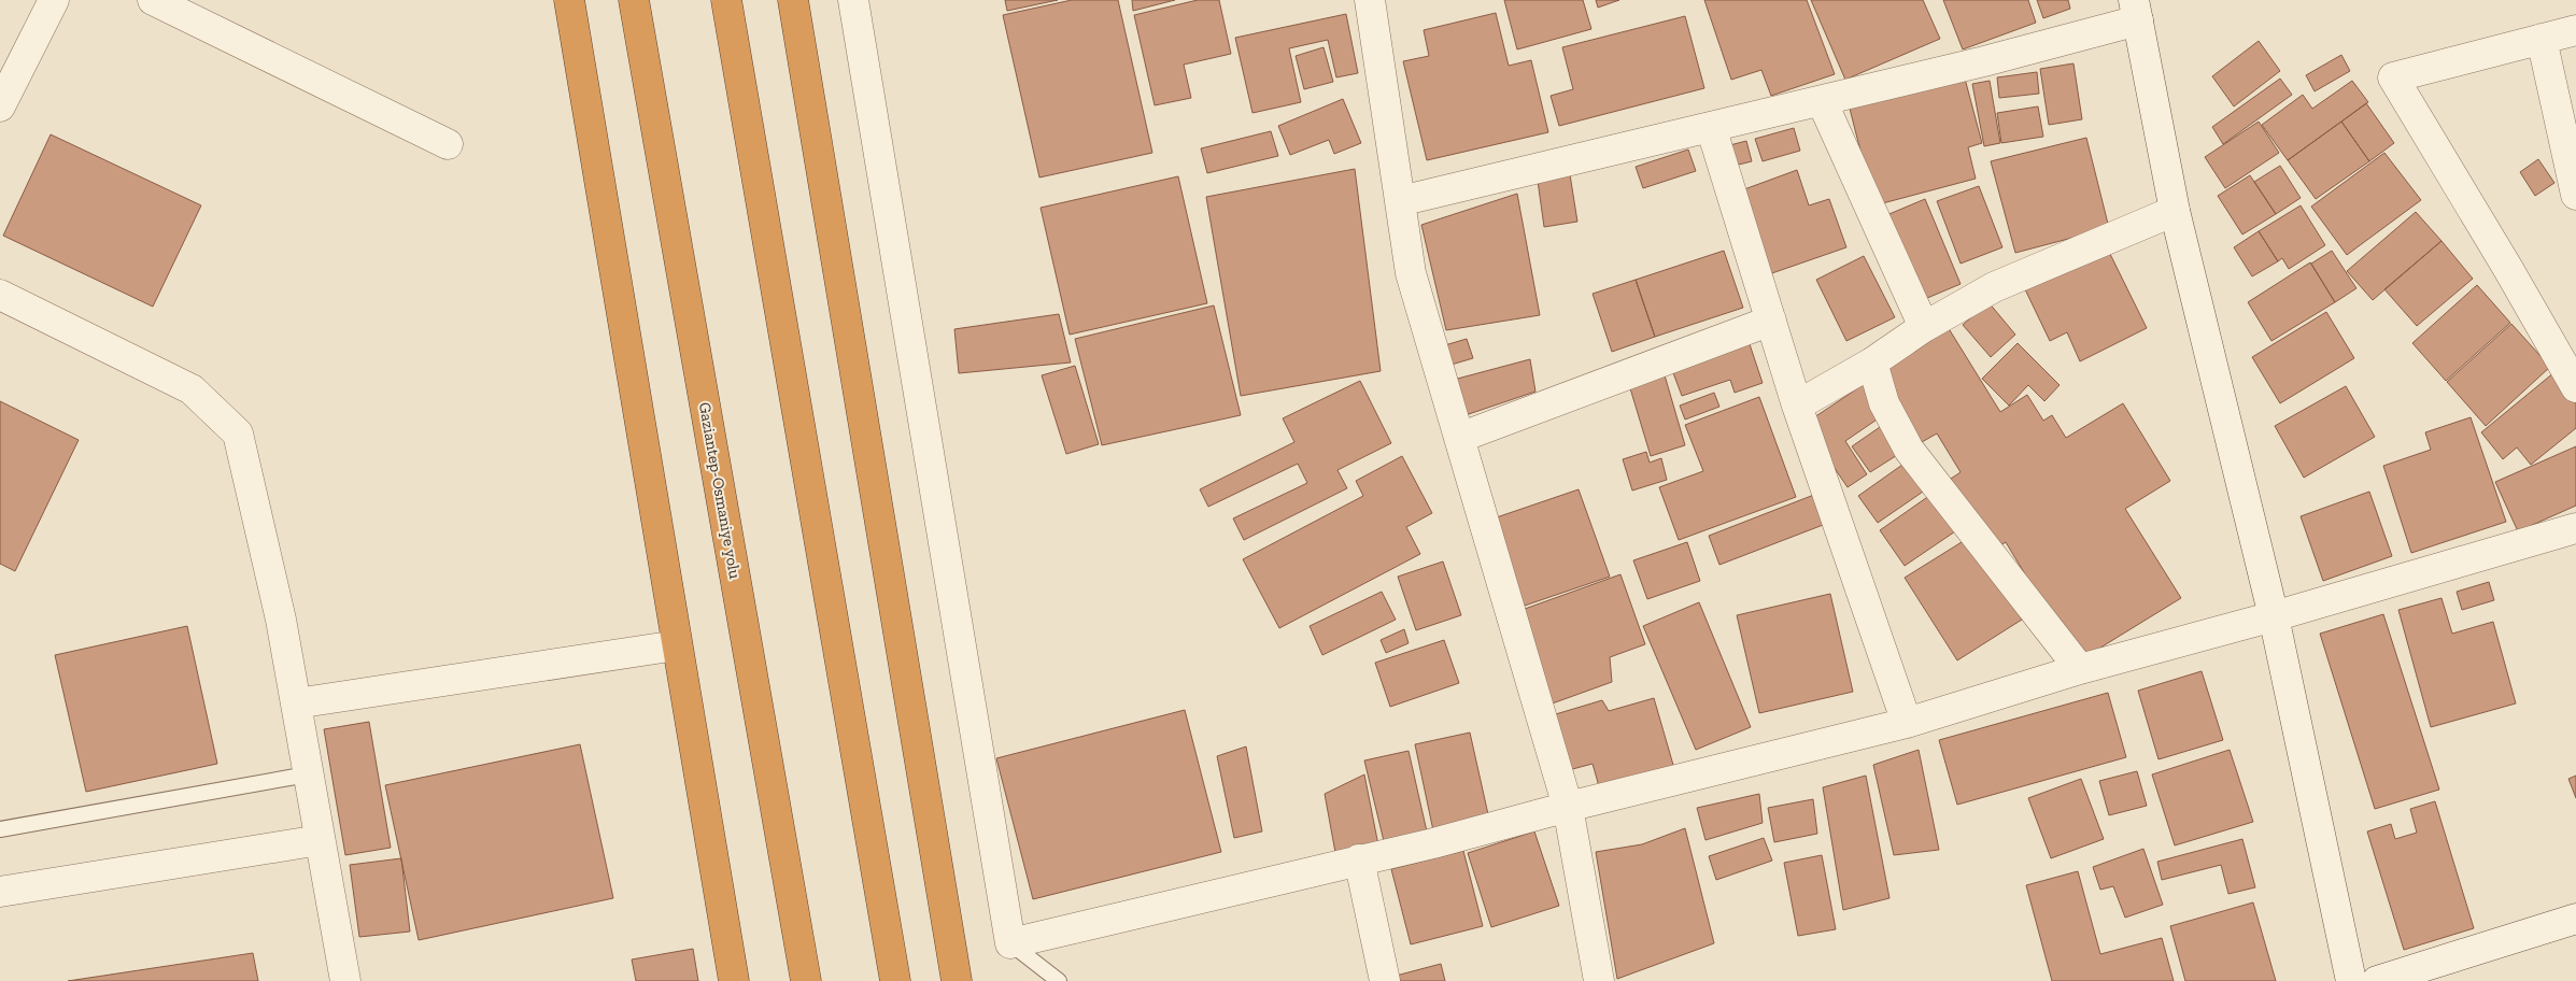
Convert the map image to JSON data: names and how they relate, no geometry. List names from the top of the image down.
{
  "streets": {
    "highway": ["Gaziantep-Osmaniye yolu"]
  }
}
